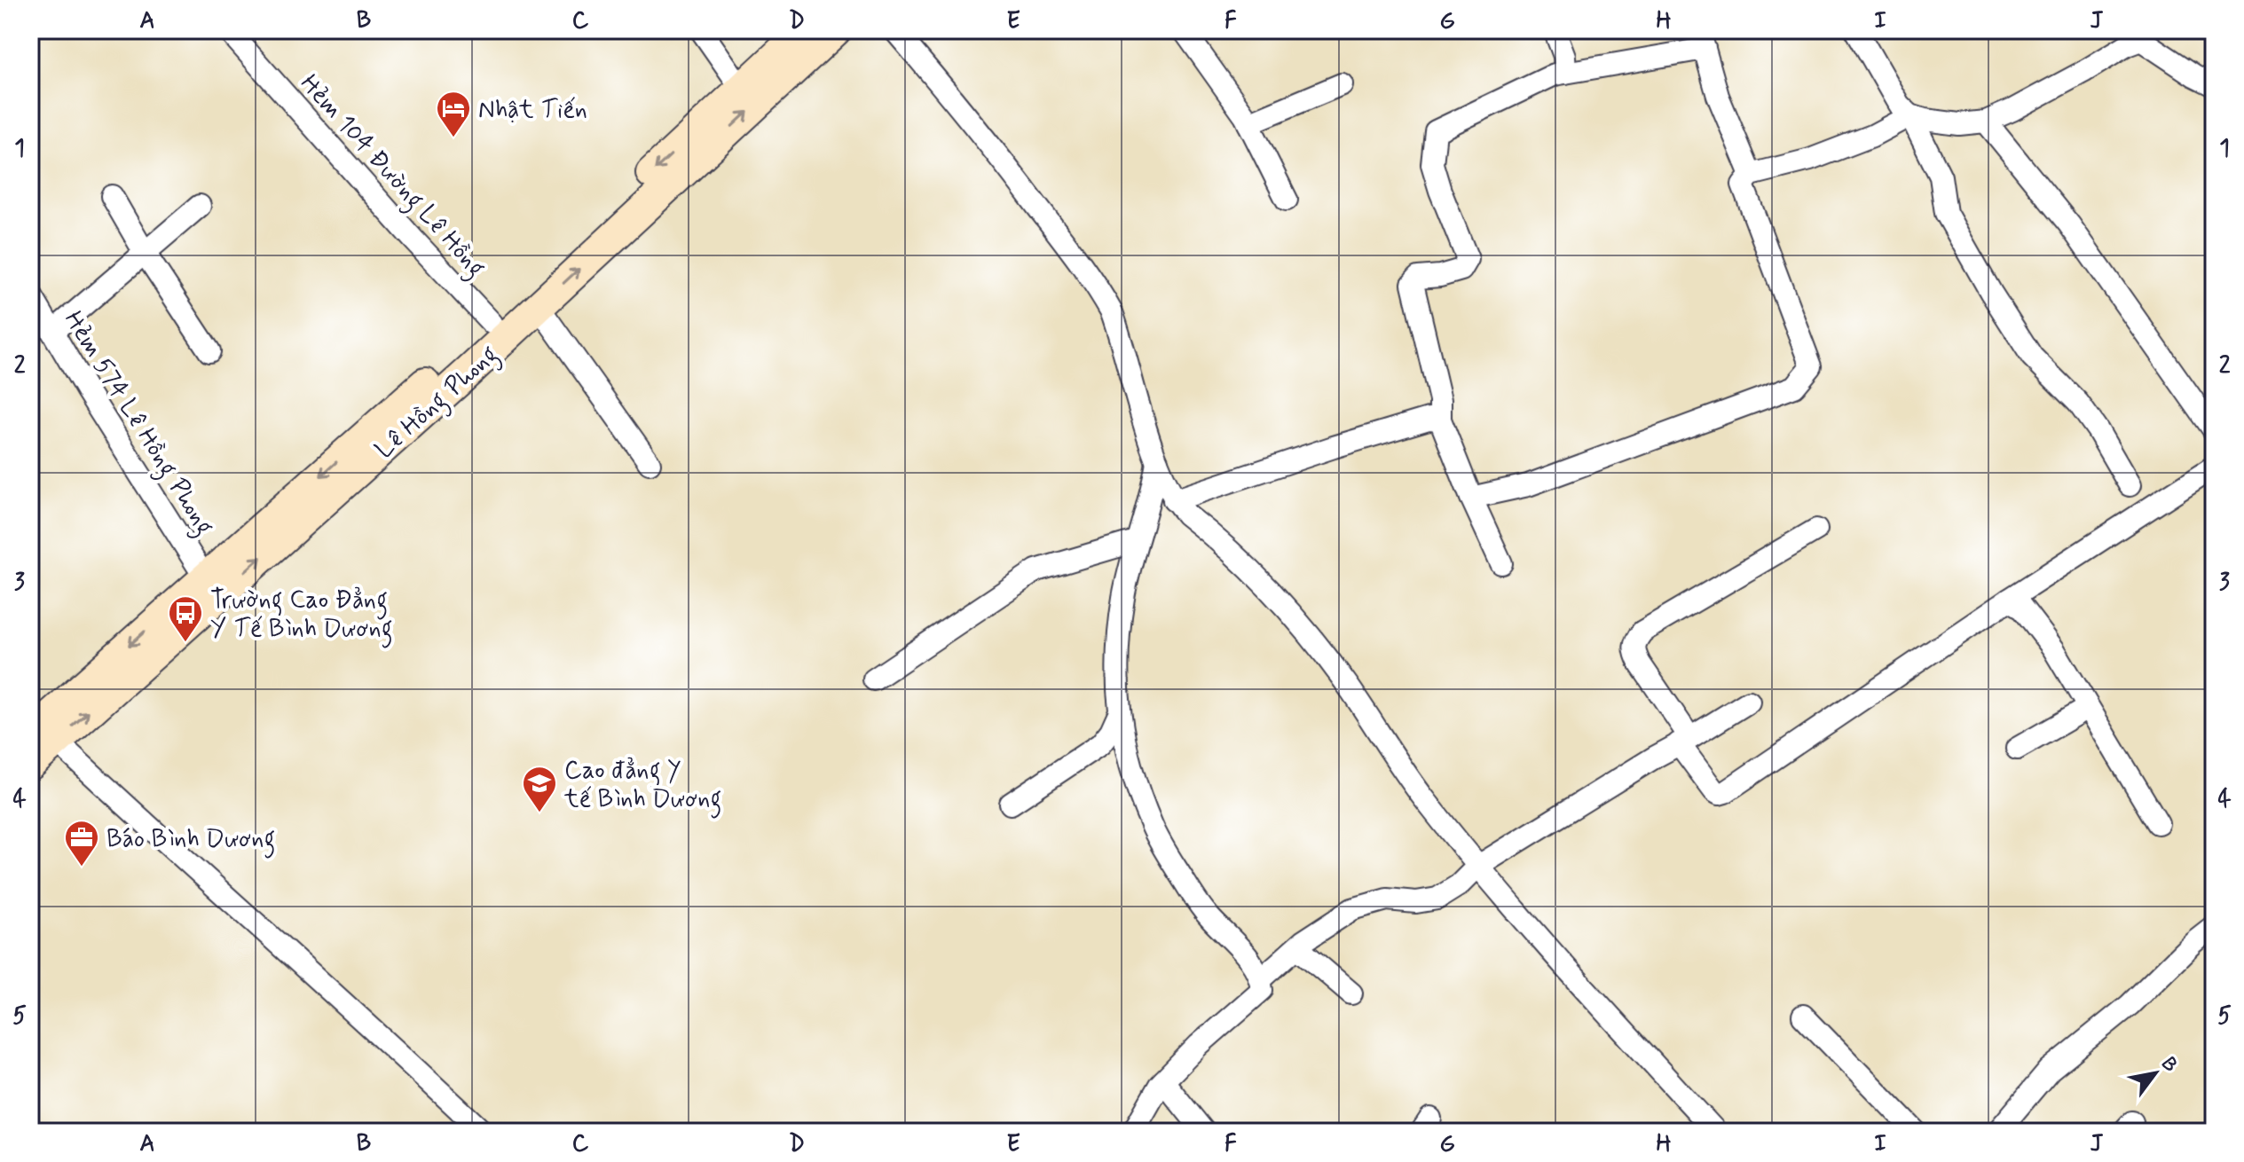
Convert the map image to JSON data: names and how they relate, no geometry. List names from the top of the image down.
{
  "streets": {
    "street": ["Hẻm 104 Đường Lê Hồng", "Lê Hồng Phong", "Hẻm 574 Lê Hồng Phong"]
  },
  "crossings": [
    ["Hẻm 104 Đường Lê Hồng", "Lê Hồng Phong"],
    ["Lê Hồng Phong", "Hẻm 574 Lê Hồng Phong"]
  ],
  "places": {
    "hotel": ["Nhật Tiến"],
    "bus stop": ["Trường Cao Đẳng Y Tế Bình Dương"],
    "school or university": ["Cao đẳng Y tế Bình Dương"],
    "office": ["Báo Bình Dương"]
  },
  "north": "top right",
  "grid": {
    "columns": [
      "A",
      "B",
      "C",
      "D",
      "E",
      "F",
      "G",
      "H",
      "I",
      "J"
    ],
    "rows": [
      "1",
      "2",
      "3",
      "4",
      "5"
    ]
  }
}
